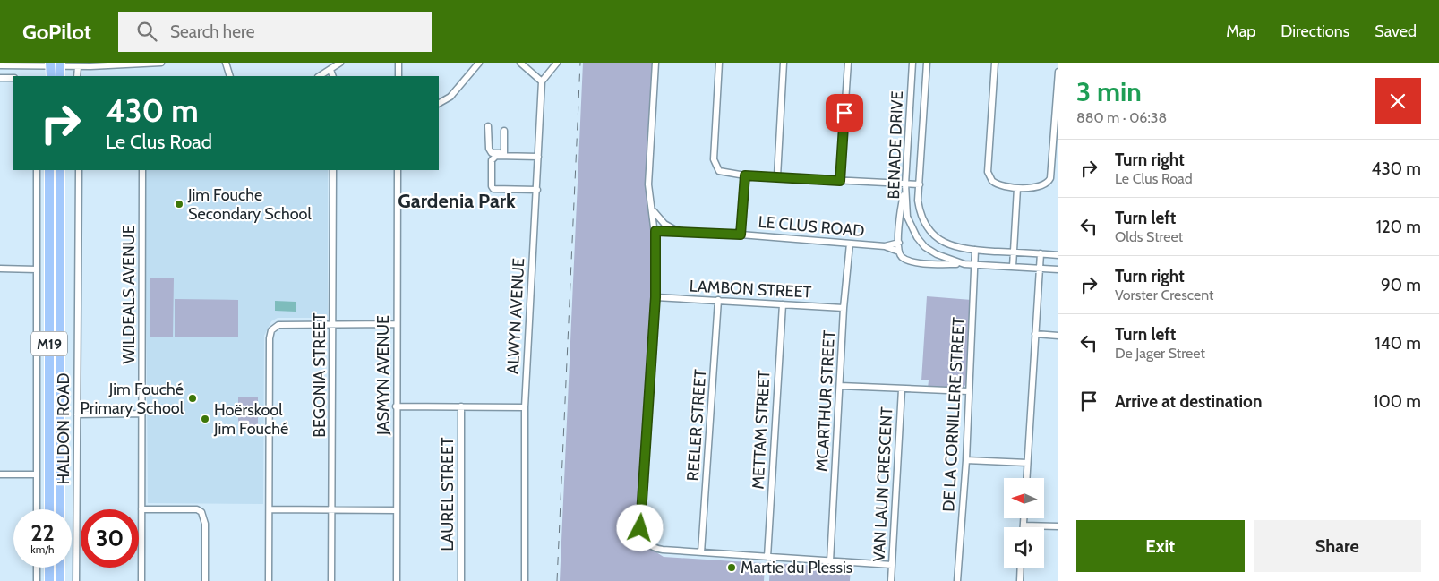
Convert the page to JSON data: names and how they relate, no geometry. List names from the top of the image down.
{
  "streets": {
    "highway": ["M19"],
    "street": [
      "BENADE DRIVE",
      "LE CLUS ROAD",
      "LAMBON STREET",
      "WILDEALS AVENUE",
      "ALWYN AVENUE",
      "BEGONIA STREET",
      "JASMYN AVENUE",
      "MCARTHUR STREET",
      "DE LA CORNILLERE STREET",
      "REELER STREET",
      "HALDON ROAD",
      "METTAM STREET",
      "VAN LAUN CRESCENT",
      "LAUREL STREET"
    ]
  },
  "crossings": [
    ["BENADE DRIVE", "LE CLUS ROAD"],
    ["BENADE DRIVE", "DE LA CORNILLERE STREET"],
    ["LE CLUS ROAD", "MCARTHUR STREET"],
    ["LAMBON STREET", "MCARTHUR STREET"],
    ["LAMBON STREET", "REELER STREET"],
    ["LAMBON STREET", "METTAM STREET"]
  ],
  "districts": ["Gardenia Park"],
  "places": [
    "Jim Fouche Secondary School",
    "Jim Fouché Primary School",
    "Hoërskool Jim Fouché",
    "Martie du Plessis"
  ],
  "north": "left",
  "page": {
    "header": "GoPilot",
    "search": "Search here",
    "nav": ["Map", "Directions", "Saved"],
    "heading": ["3 min", "880 m · 06:38"],
    "turn": ["430 m", "Le Clus Road"],
    "list": [
      {
        "name": "Turn right",
        "note": "Le Clus Road",
        "value": "430 m"
      },
      {
        "name": "Turn left",
        "note": "Olds Street",
        "value": "120 m"
      },
      {
        "name": "Turn right",
        "note": "Vorster Crescent",
        "value": "90 m"
      },
      {
        "name": "Turn left",
        "note": "De Jager Street",
        "value": "140 m"
      },
      {
        "name": "Arrive at destination",
        "value": "100 m"
      }
    ],
    "speed": "22 km/h",
    "limit": "30",
    "buttons": ["Exit", "Share"]
  }
}
